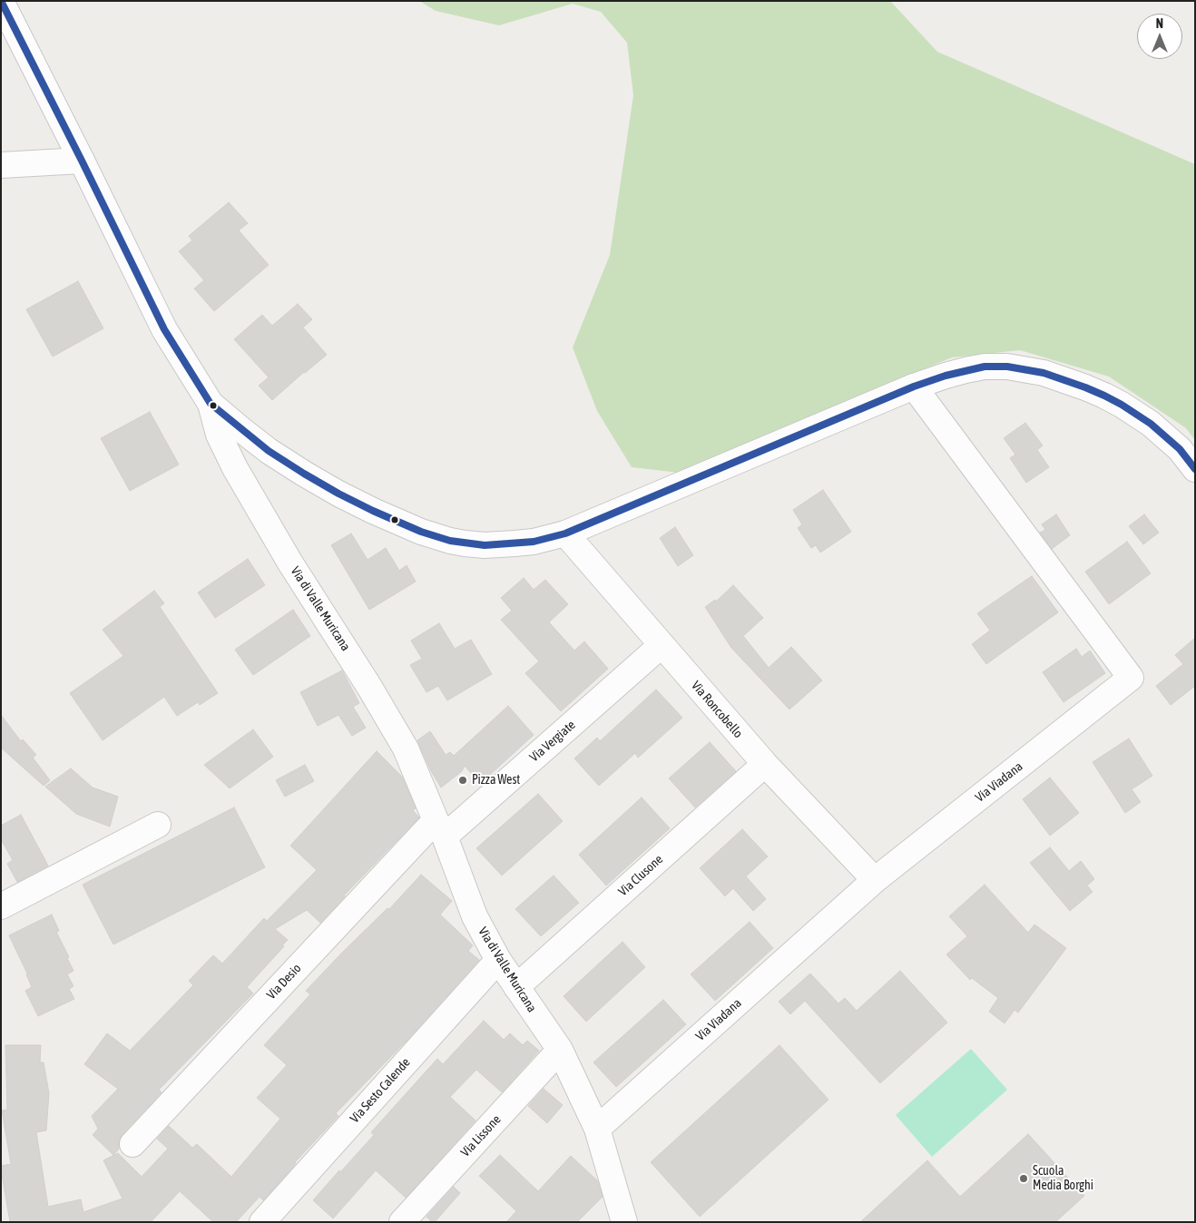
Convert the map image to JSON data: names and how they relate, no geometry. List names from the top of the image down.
{
  "streets": {
    "street": [
      "Via di Valle Muricana",
      "Via Roncobello",
      "Via Vergiate",
      "Via Viadana",
      "Via Clusone",
      "Via Desio",
      "Via Sesto Calende",
      "Via Lissone"
    ]
  },
  "crossings": [
    ["Via di Valle Muricana", "Via Vergiate"],
    ["Via di Valle Muricana", "Via Viadana"],
    ["Via di Valle Muricana", "Via Clusone"],
    ["Via di Valle Muricana", "Via Desio"],
    ["Via di Valle Muricana", "Via Sesto Calende"],
    ["Via di Valle Muricana", "Via Lissone"],
    ["Via Roncobello", "Via Vergiate"],
    ["Via Roncobello", "Via Viadana"],
    ["Via Roncobello", "Via Clusone"],
    ["Via Vergiate", "Via Desio"]
  ],
  "places": ["Pizza West", "Scuola Media Borghi"],
  "north": "top"
}
